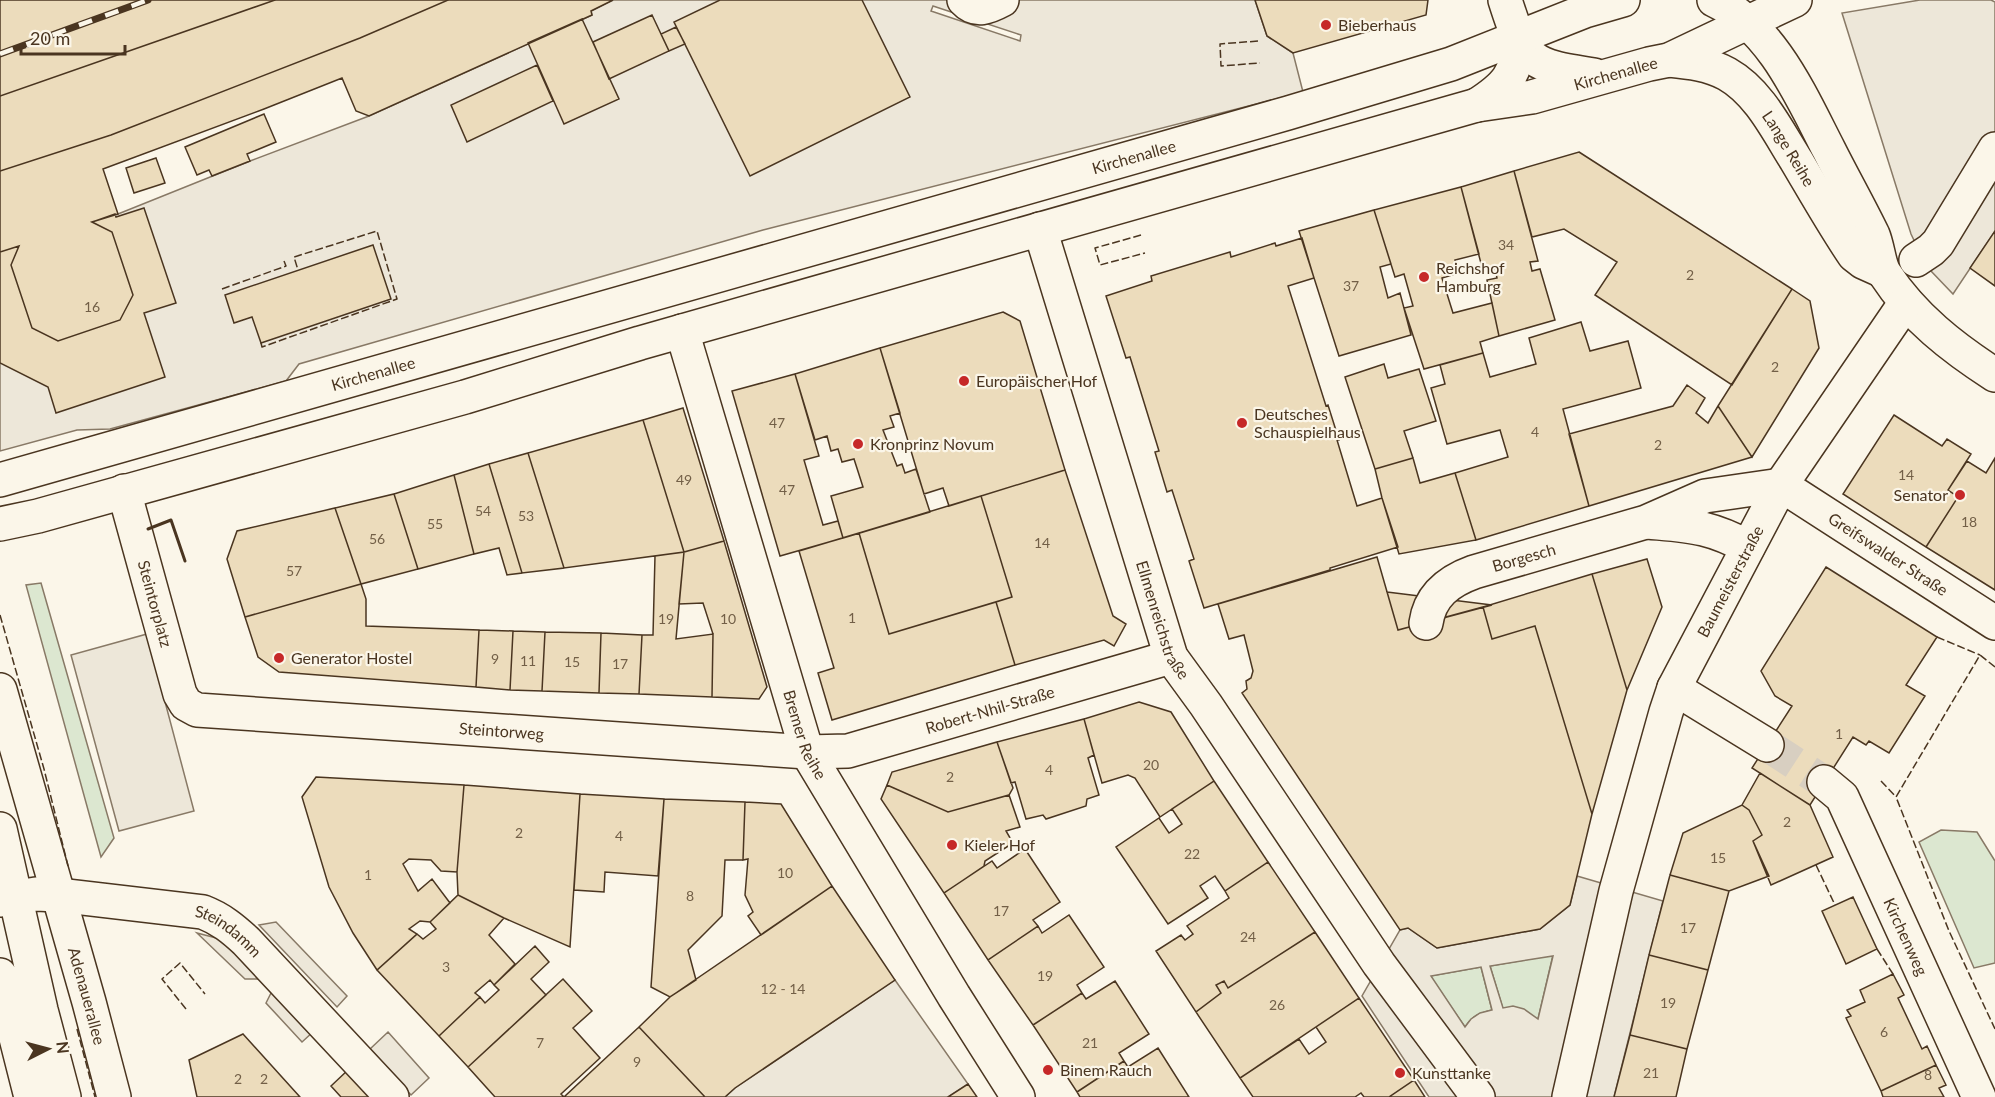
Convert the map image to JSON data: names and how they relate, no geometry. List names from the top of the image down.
{
  "streets": {
    "street": [
      "Kirchenallee",
      "Lange Reihe",
      "Greifswalder Straße",
      "Borgesch",
      "Baumeisterstraße",
      "Steintorplatz",
      "Ellmenreichstraße",
      "Robert-Nhil-Straße",
      "Steintorweg",
      "Bremer Reihe",
      "Steindamm",
      "Kirchenweg",
      "Adenauerallee"
    ]
  },
  "crossings": [
    ["Kirchenallee", "Lange Reihe"],
    ["Kirchenallee", "Steintorplatz"],
    ["Kirchenallee", "Ellmenreichstraße"],
    ["Kirchenallee", "Bremer Reihe"],
    ["Lange Reihe", "Baumeisterstraße"],
    ["Greifswalder Straße", "Borgesch"],
    ["Greifswalder Straße", "Baumeisterstraße"],
    ["Borgesch", "Baumeisterstraße"],
    ["Steintorplatz", "Steintorweg"],
    ["Ellmenreichstraße", "Robert-Nhil-Straße"],
    ["Robert-Nhil-Straße", "Steintorweg"],
    ["Robert-Nhil-Straße", "Bremer Reihe"],
    ["Steintorweg", "Bremer Reihe"],
    ["Steindamm", "Adenauerallee"]
  ],
  "places": [
    "Bieberhaus",
    "Reichshof Hamburg",
    "Europäischer Hof",
    "Deutsches Schauspielhaus",
    "Kronprinz Novum",
    "Senator",
    "Generator Hostel",
    "Kieler Hof",
    "Binem Rauch",
    "Kunsttanke"
  ],
  "house_numbers": [
    "34",
    "2",
    "37",
    "16",
    "2",
    "47",
    "4",
    "2",
    "14",
    "49",
    "47",
    "54",
    "53",
    "18",
    "55",
    "56",
    "14",
    "57",
    "1",
    "19",
    "10",
    "9",
    "11",
    "15",
    "17",
    "1",
    "20",
    "4",
    "2",
    "2",
    "2",
    "4",
    "22",
    "15",
    "10",
    "1",
    "8",
    "17",
    "17",
    "24",
    "3",
    "19",
    "12 - 14",
    "19",
    "26",
    "6",
    "7",
    "21",
    "9",
    "21",
    "8",
    "2",
    "2"
  ],
  "scale_bar": "20 m",
  "north": "right"
}
